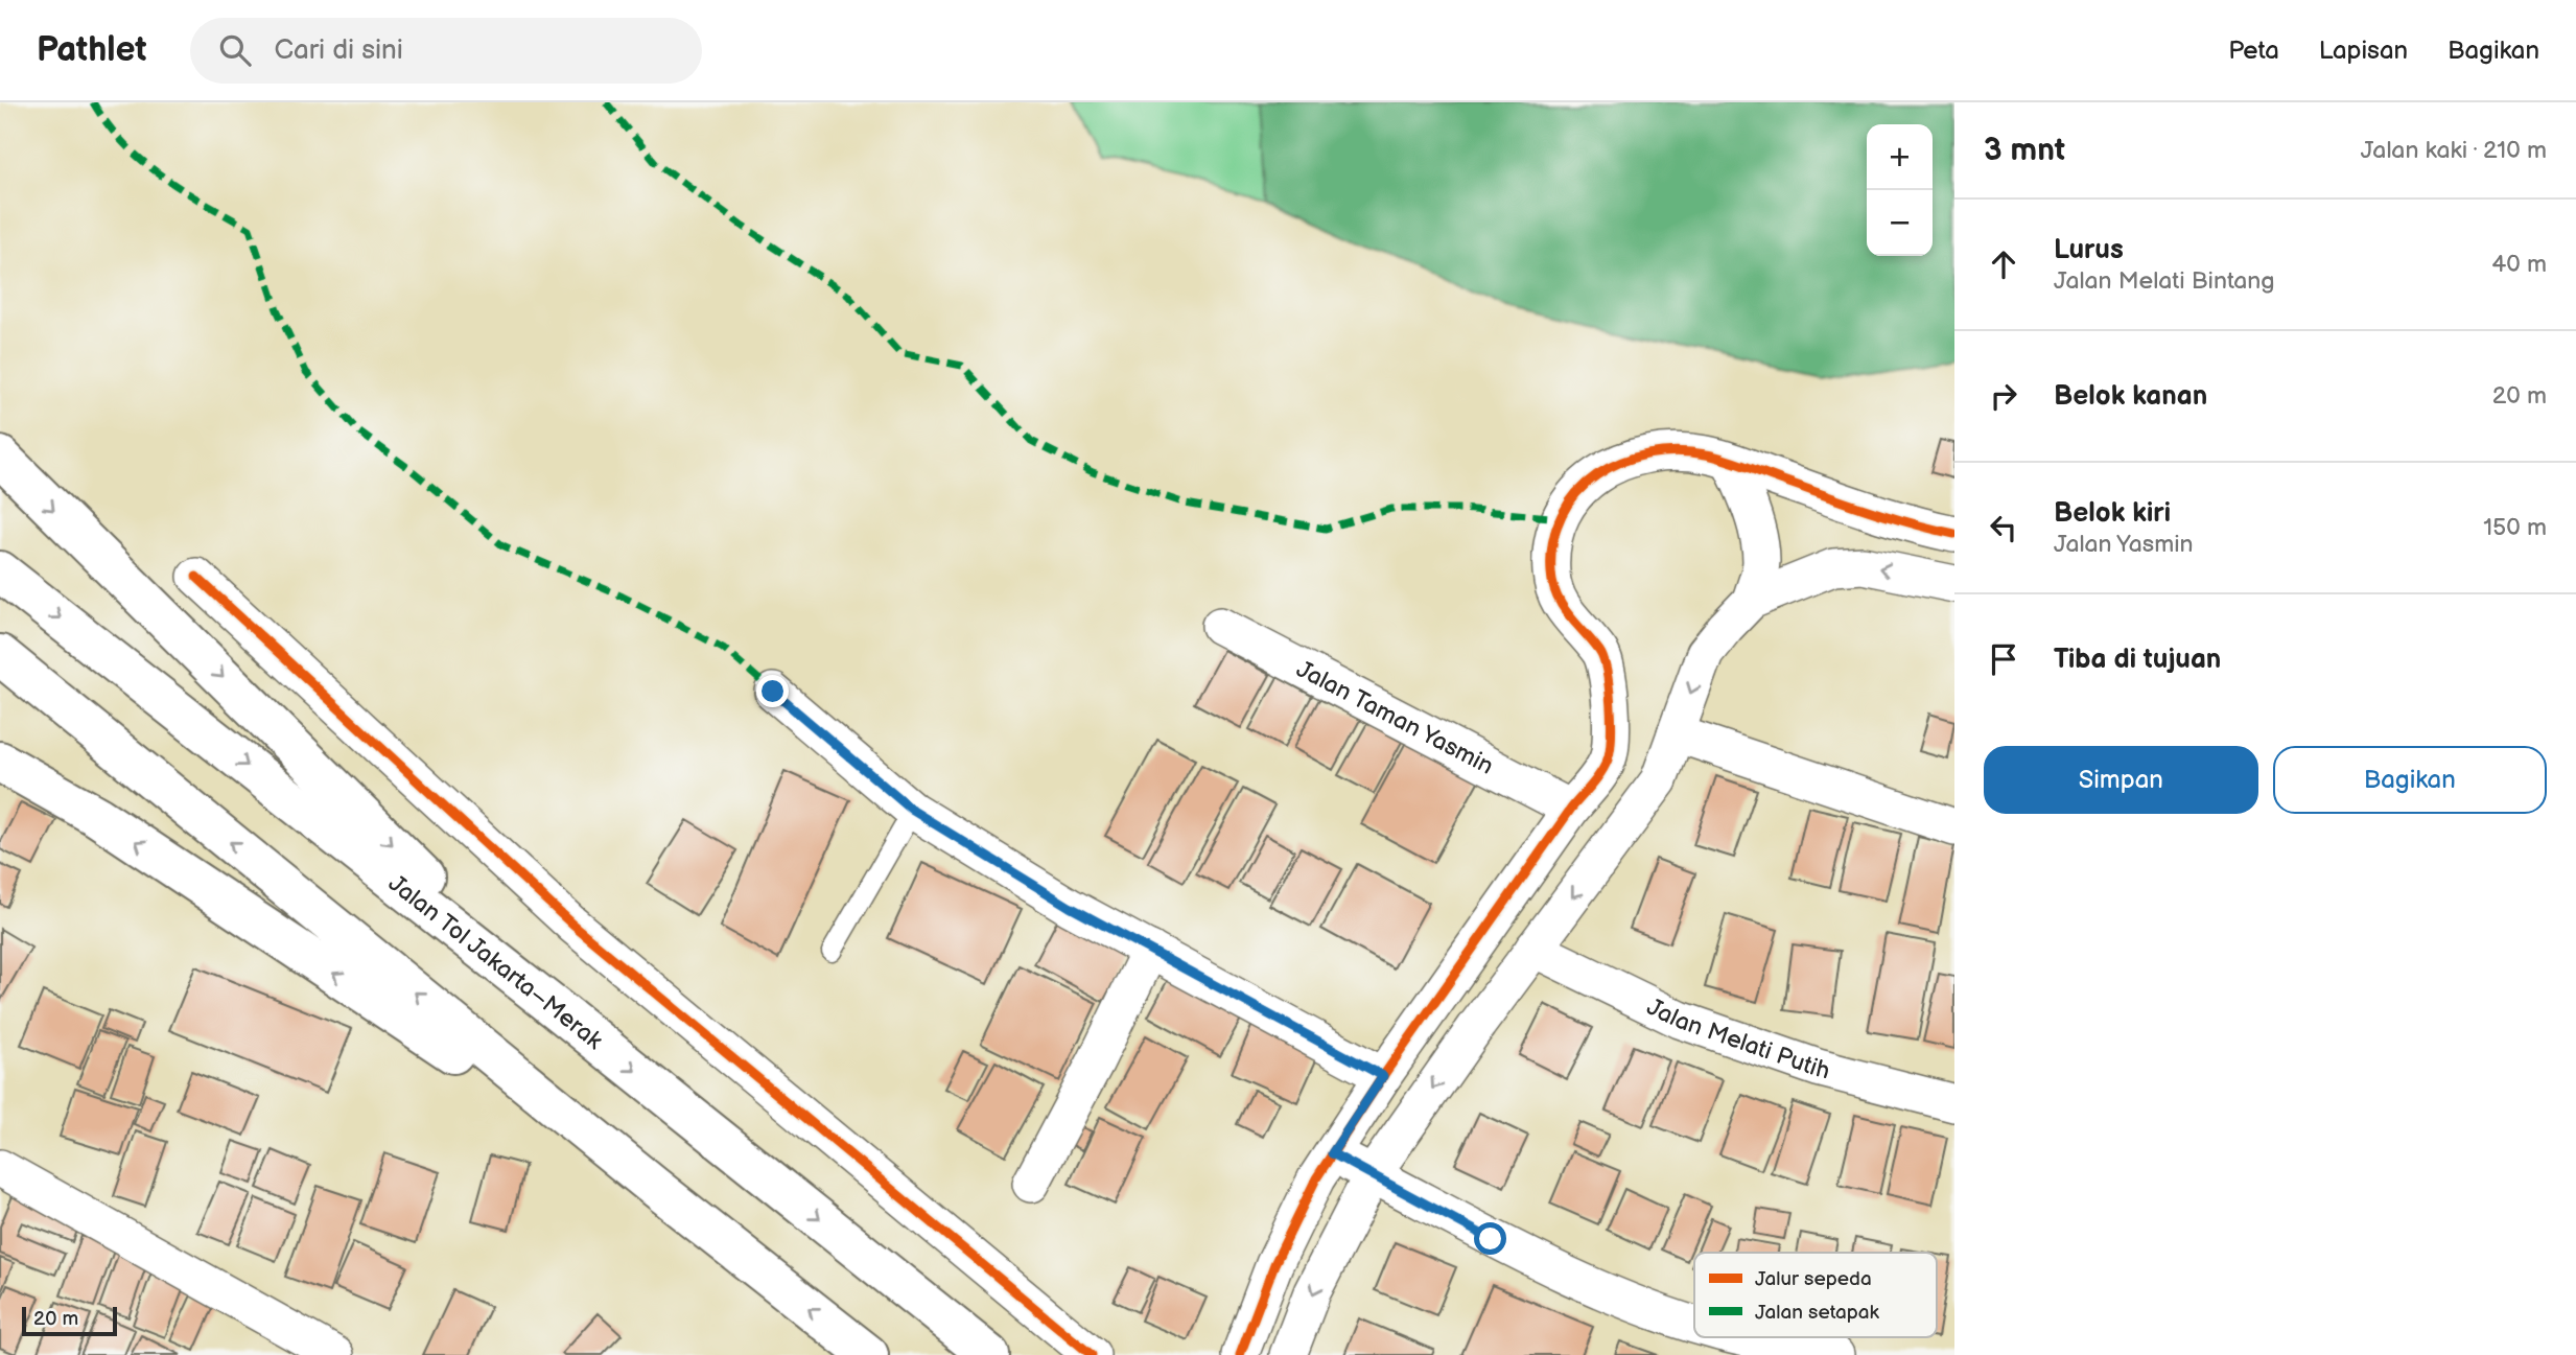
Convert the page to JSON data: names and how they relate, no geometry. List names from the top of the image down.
{
  "streets": {
    "highway": ["Jalan Tol Jakarta–Merak"],
    "street": ["Jalan Taman Yasmin", "Jalan Melati Putih"]
  },
  "legend": ["Jalur sepeda", "Jalan setapak"],
  "scale_bar": "20 m",
  "page": {
    "header": "Pathlet",
    "search": "Cari di sini",
    "nav": ["Peta", "Lapisan", "Bagikan"],
    "heading": ["3 mnt", "Jalan kaki · 210 m"],
    "map_buttons": ["+", "−"],
    "list": [
      ["Lurus", "Jalan Melati Bintang", "40 m"],
      ["Belok kanan", "20 m"],
      ["Belok kiri", "Jalan Yasmin", "150 m"],
      "Tiba di tujuan"
    ],
    "buttons": ["Simpan", "Bagikan"],
    "scale": "20 m"
  }
}
